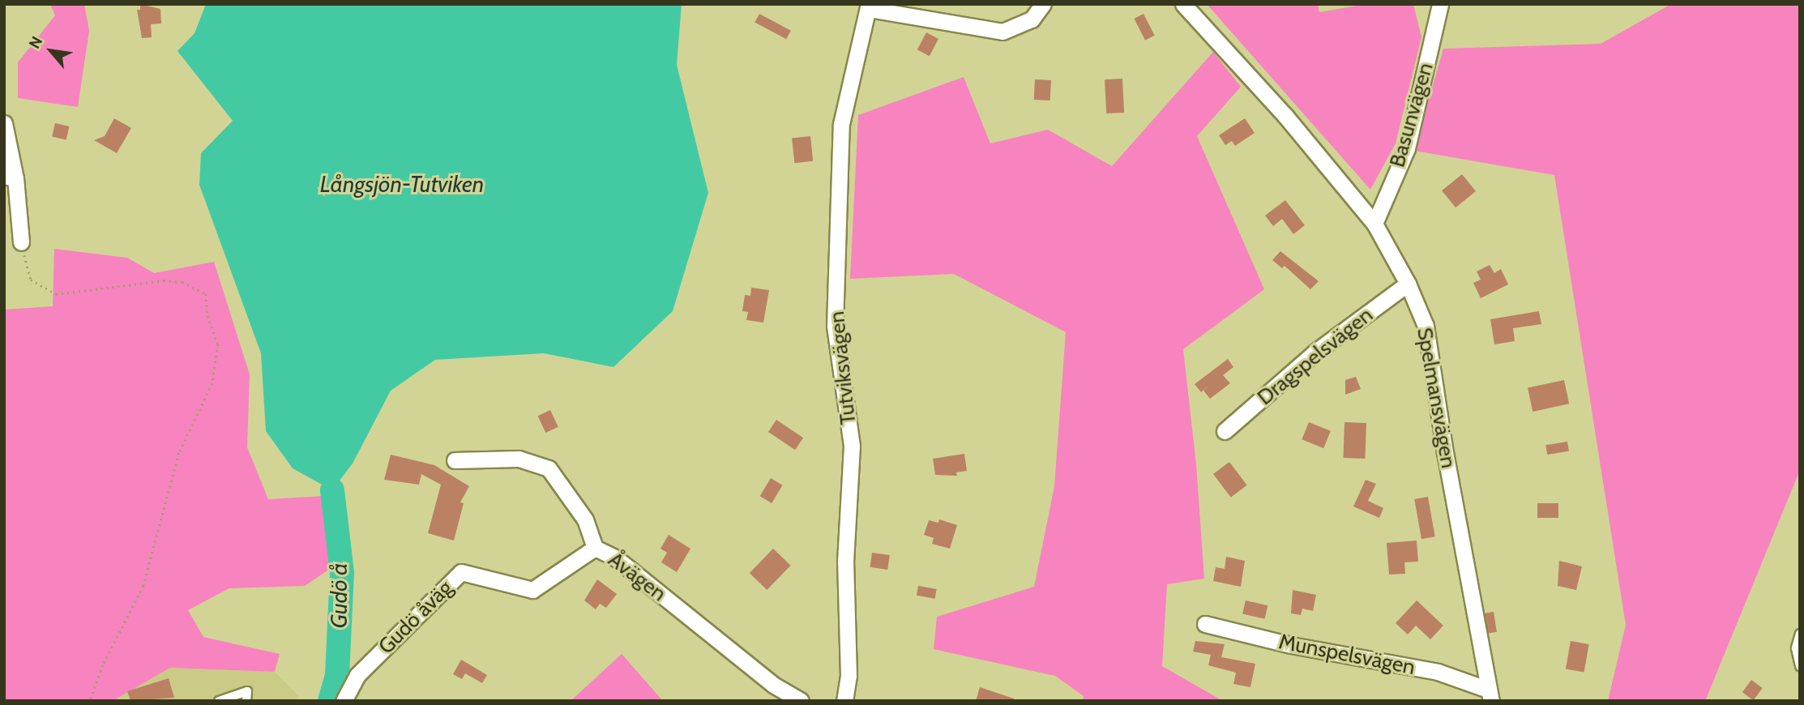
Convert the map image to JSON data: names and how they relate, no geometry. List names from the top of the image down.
{
  "streets": {
    "street": [
      "Basunvägen",
      "Dragspelsvägen",
      "Tutviksvägen",
      "Spelmansvägen",
      "Åvägen",
      "Gudö åväg",
      "Munspelsvägen"
    ]
  },
  "crossings": [
    ["Basunvägen", "Spelmansvägen"],
    ["Dragspelsvägen", "Spelmansvägen"],
    ["Spelmansvägen", "Munspelsvägen"],
    ["Åvägen", "Gudö åväg"]
  ],
  "water": ["Långsjön-Tutviken", "Gudö å"],
  "north": "top left"
}
